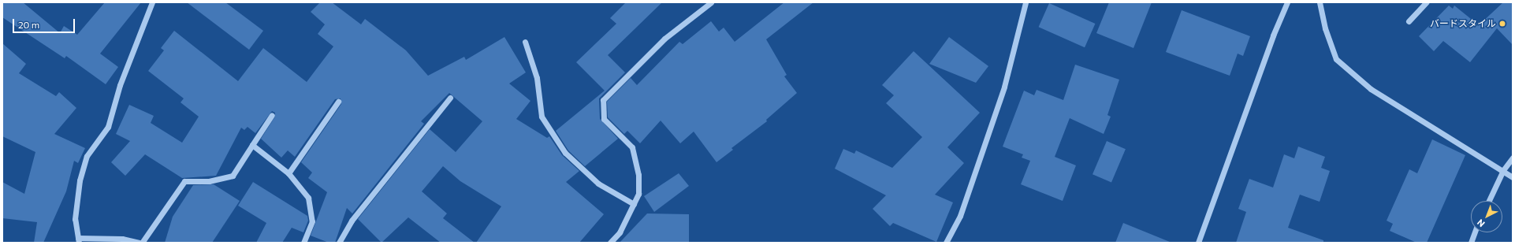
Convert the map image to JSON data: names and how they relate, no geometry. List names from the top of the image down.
{
  "places": ["バードスタイル"],
  "scale_bar": "20 m",
  "north": "bottom left"
}
